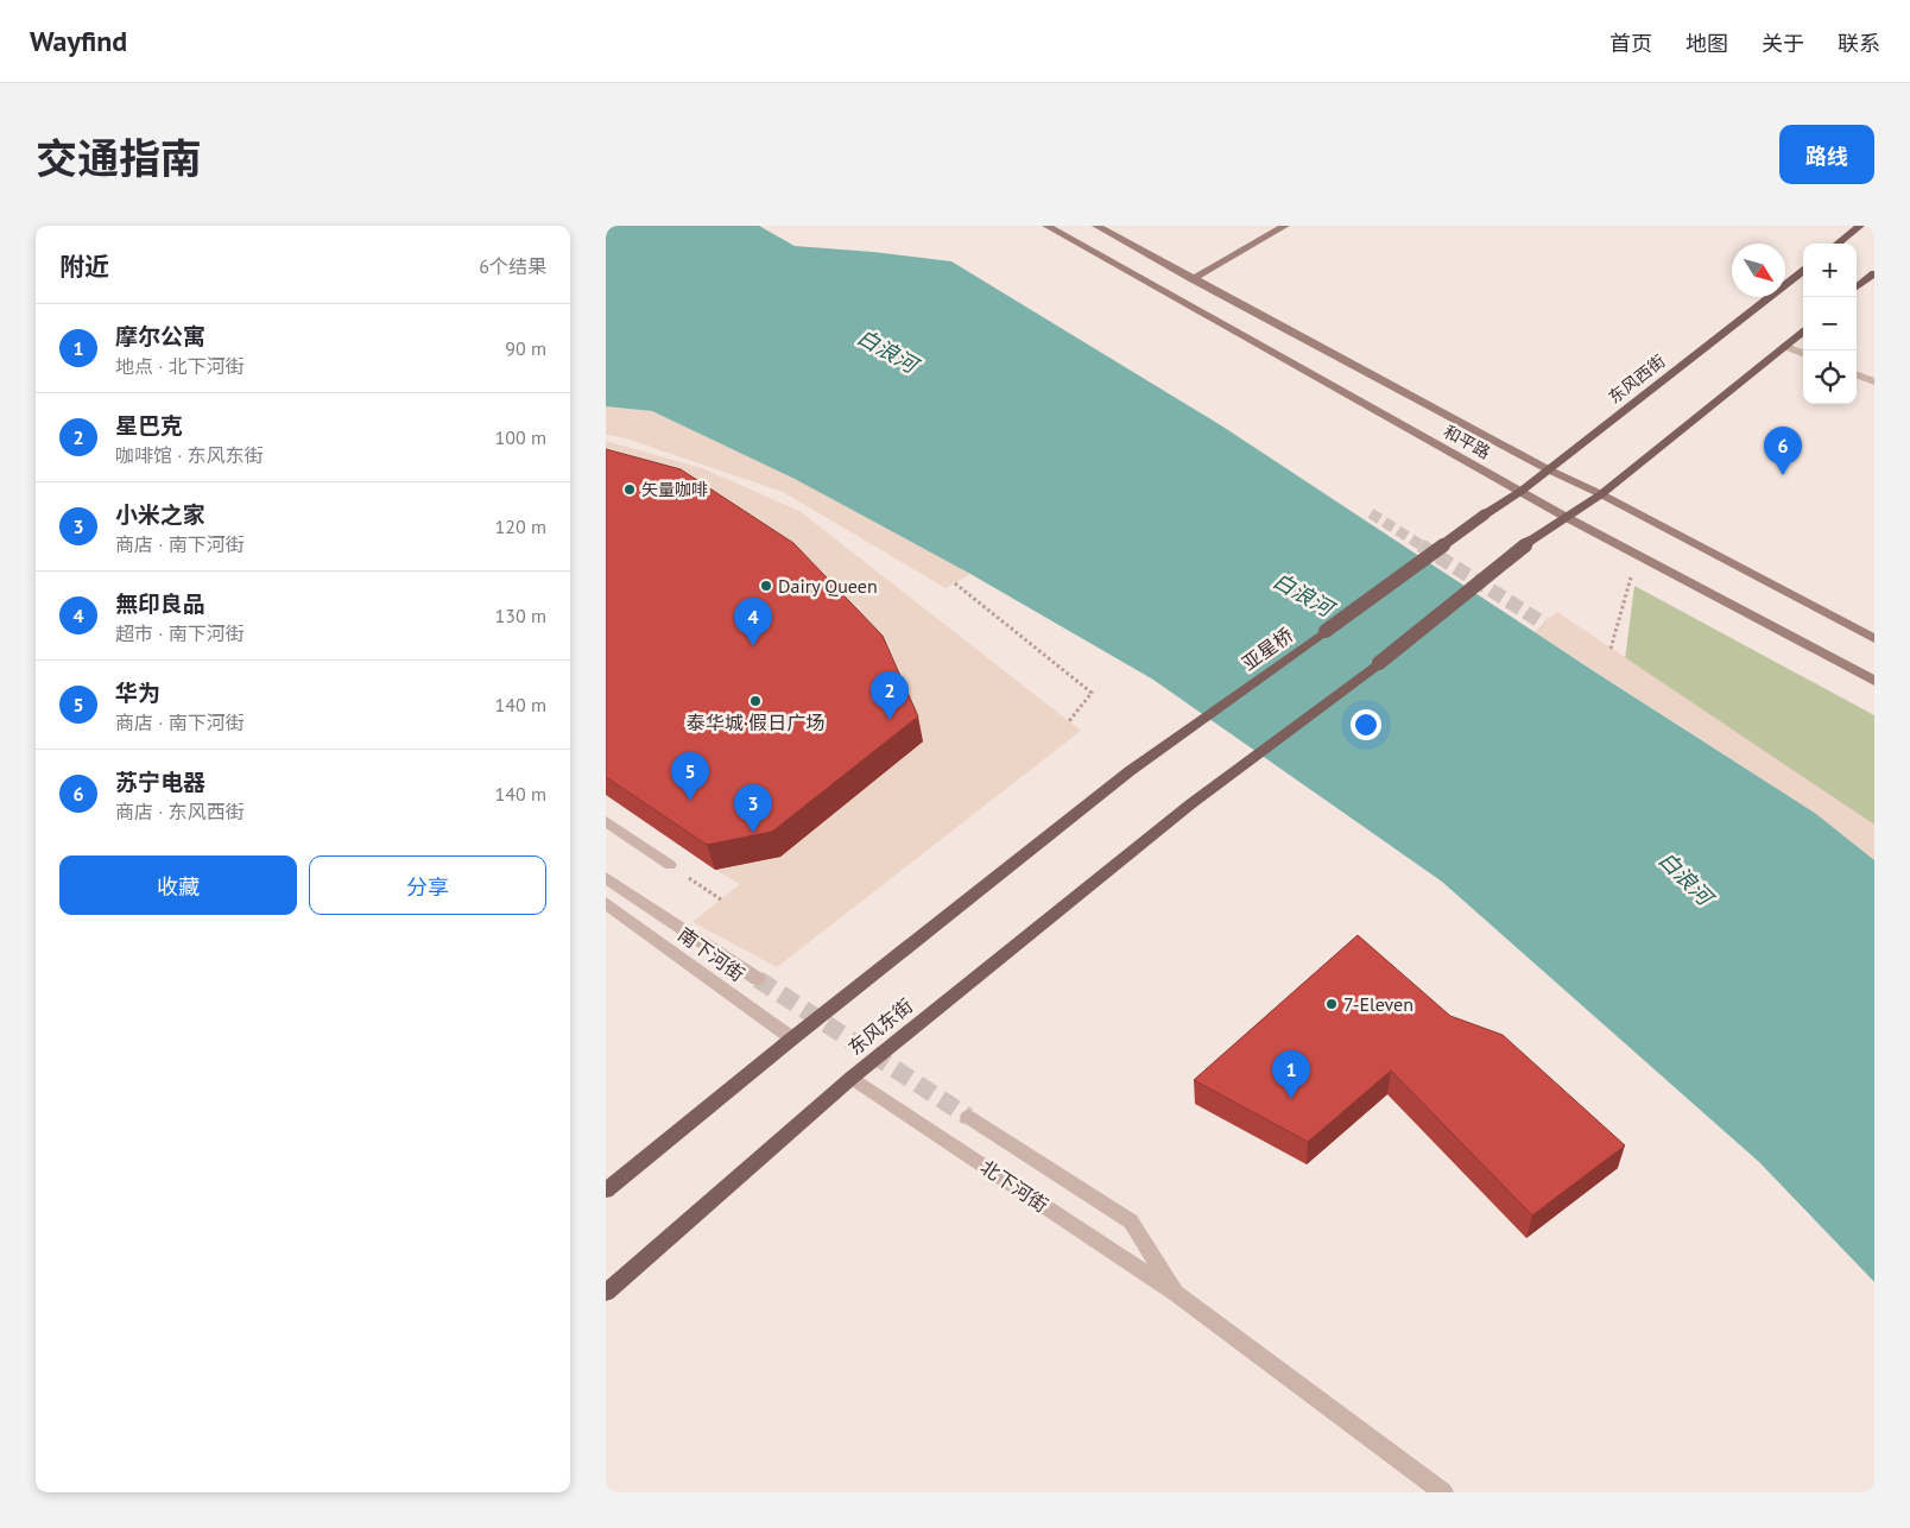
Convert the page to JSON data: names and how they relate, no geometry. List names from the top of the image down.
{
  "streets": {
    "main road": [
      "东风西街",
      "和平路",
      "亚星桥",
      "东风东街"
    ],
    "street": ["南下河街", "北下河街"]
  },
  "crossings": [
    ["东风西街", "和平路"],
    ["东风西街", "亚星桥"],
    ["和平路", "东风东街"],
    ["亚星桥", "南下河街"],
    ["东风东街", "北下河街"]
  ],
  "water": ["白浪河"],
  "places": [
    "矢量咖啡",
    "Dairy Queen",
    "泰华城·假日广场",
    "7-Eleven"
  ],
  "north": "bottom right",
  "page": {
    "header": "Wayfind",
    "nav": [
      "首页",
      "地图",
      "关于",
      "联系"
    ],
    "title": "交通指南",
    "buttons": [
      "路线",
      ["收藏", "分享"]
    ],
    "heading": ["附近", "6个结果"],
    "map_buttons": ["+", "−"],
    "list": [
      {
        "mark": "1",
        "name": "摩尔公寓",
        "note": "地点 · 北下河街",
        "value": "90 m"
      },
      {
        "mark": "2",
        "name": "星巴克",
        "note": "咖啡馆 · 东风东街",
        "value": "100 m"
      },
      {
        "mark": "3",
        "name": "小米之家",
        "note": "商店 · 南下河街",
        "value": "120 m"
      },
      {
        "mark": "4",
        "name": "無印良品",
        "note": "超市 · 南下河街",
        "value": "130 m"
      },
      {
        "mark": "5",
        "name": "华为",
        "note": "商店 · 南下河街",
        "value": "140 m"
      },
      {
        "mark": "6",
        "name": "苏宁电器",
        "note": "商店 · 东风西街",
        "value": "140 m"
      }
    ],
    "pins": [
      "6",
      "4",
      "2",
      "5",
      "3",
      "1"
    ]
  }
}
